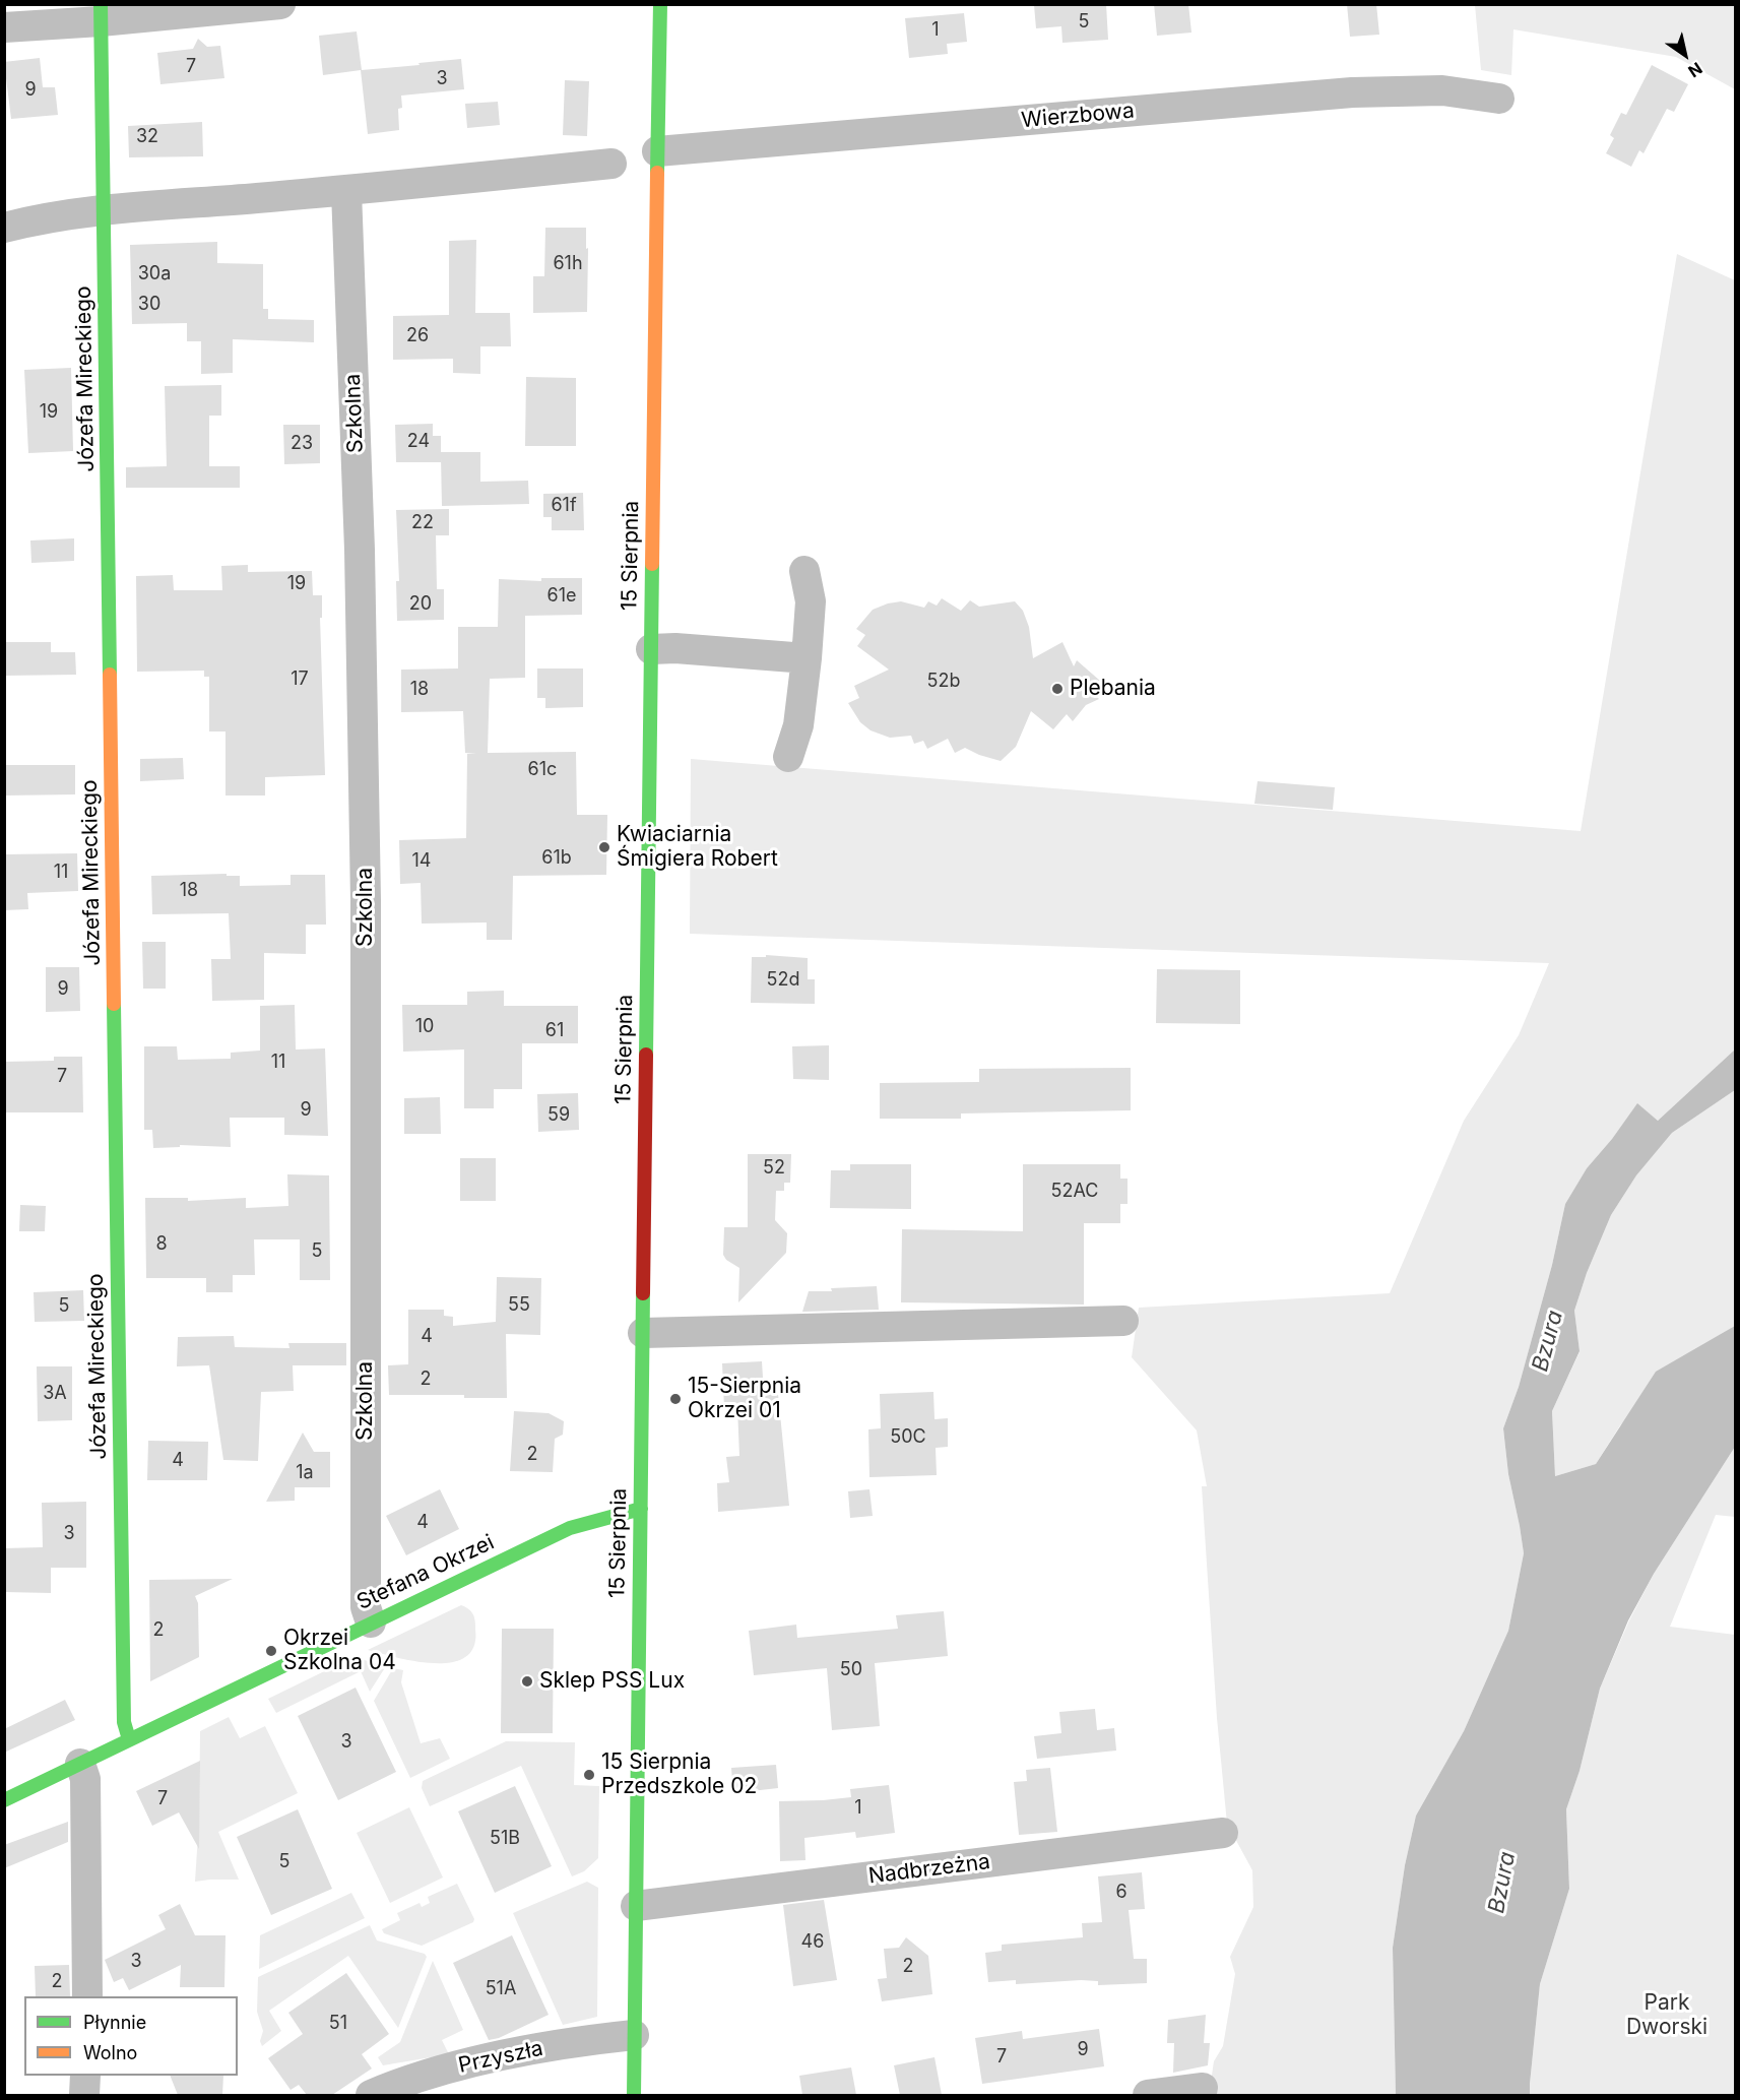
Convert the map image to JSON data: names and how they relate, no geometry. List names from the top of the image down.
{
  "streets": {
    "street": [
      "Wierzbowa",
      "Józefa Mireckiego",
      "Szkolna",
      "15 Sierpnia",
      "Stefana Okrzei",
      "Nadbrzeżna",
      "Przyszła"
    ]
  },
  "crossings": [
    ["Wierzbowa", "15 Sierpnia"],
    ["Józefa Mireckiego", "Stefana Okrzei"],
    ["Szkolna", "Stefana Okrzei"],
    ["15 Sierpnia", "Stefana Okrzei"],
    ["15 Sierpnia", "Nadbrzeżna"],
    ["15 Sierpnia", "Przyszła"]
  ],
  "water": ["Bzura"],
  "parks": ["Park Dworski"],
  "places": [
    "Plebania",
    "Kwiaciarnia Śmigiera Robert",
    "15-Sierpnia Okrzei 01",
    "Okrzei Szkolna 04",
    "Sklep PSS Lux",
    "15 Sierpnia Przedszkole 02"
  ],
  "house_numbers": [
    "5",
    "1",
    "7",
    "3",
    "9",
    "32",
    "61h",
    "30a",
    "30",
    "26",
    "19",
    "24",
    "23",
    "61f",
    "22",
    "19",
    "61e",
    "20",
    "17",
    "52b",
    "18",
    "61c",
    "61b",
    "14",
    "11",
    "18",
    "52d",
    "9",
    "10",
    "61",
    "11",
    "7",
    "9",
    "59",
    "52",
    "52AC",
    "8",
    "5",
    "55",
    "5",
    "4",
    "2",
    "3A",
    "50C",
    "2",
    "4",
    "1a",
    "4",
    "3",
    "2",
    "50",
    "3",
    "7",
    "1",
    "51B",
    "5",
    "6",
    "46",
    "3",
    "2",
    "2",
    "51A",
    "51",
    "9",
    "7"
  ],
  "legend": ["Płynnie", "Wolno"],
  "north": "bottom right"
}
